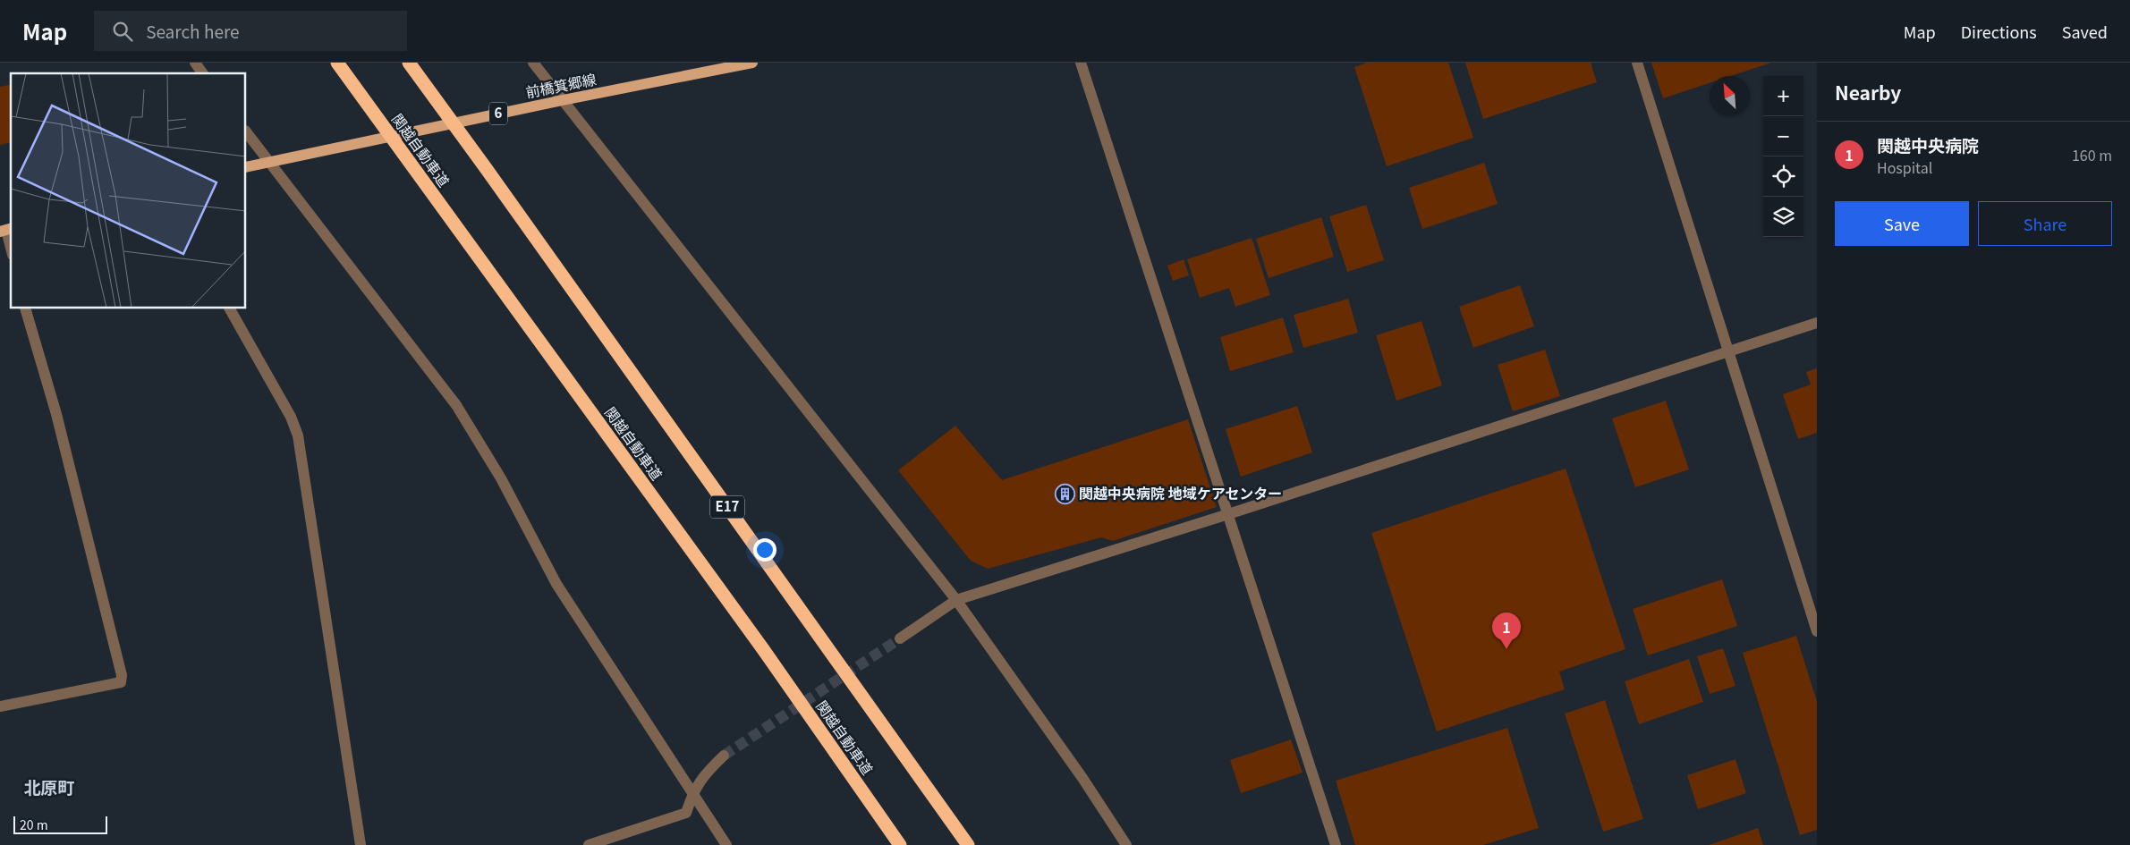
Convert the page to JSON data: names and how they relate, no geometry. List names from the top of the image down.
{
  "streets": {
    "highway": ["関越自動車道", "E17"],
    "main road": ["前橋箕郷線", "6"]
  },
  "districts": ["北原町"],
  "places": {
    "building": ["関越中央病院 地域ケアセンター"]
  },
  "scale_bar": "20 m",
  "north": "top left",
  "page": {
    "header": "Map",
    "search": "Search here",
    "nav": ["Map", "Directions", "Saved"],
    "heading": "Nearby",
    "map_buttons": ["+", "−"],
    "list": [
      {
        "mark": "1",
        "name": "関越中央病院",
        "note": "Hospital",
        "value": "160 m"
      }
    ],
    "buttons": ["Save", "Share"],
    "pins": "1",
    "scale": "20 m"
  }
}
